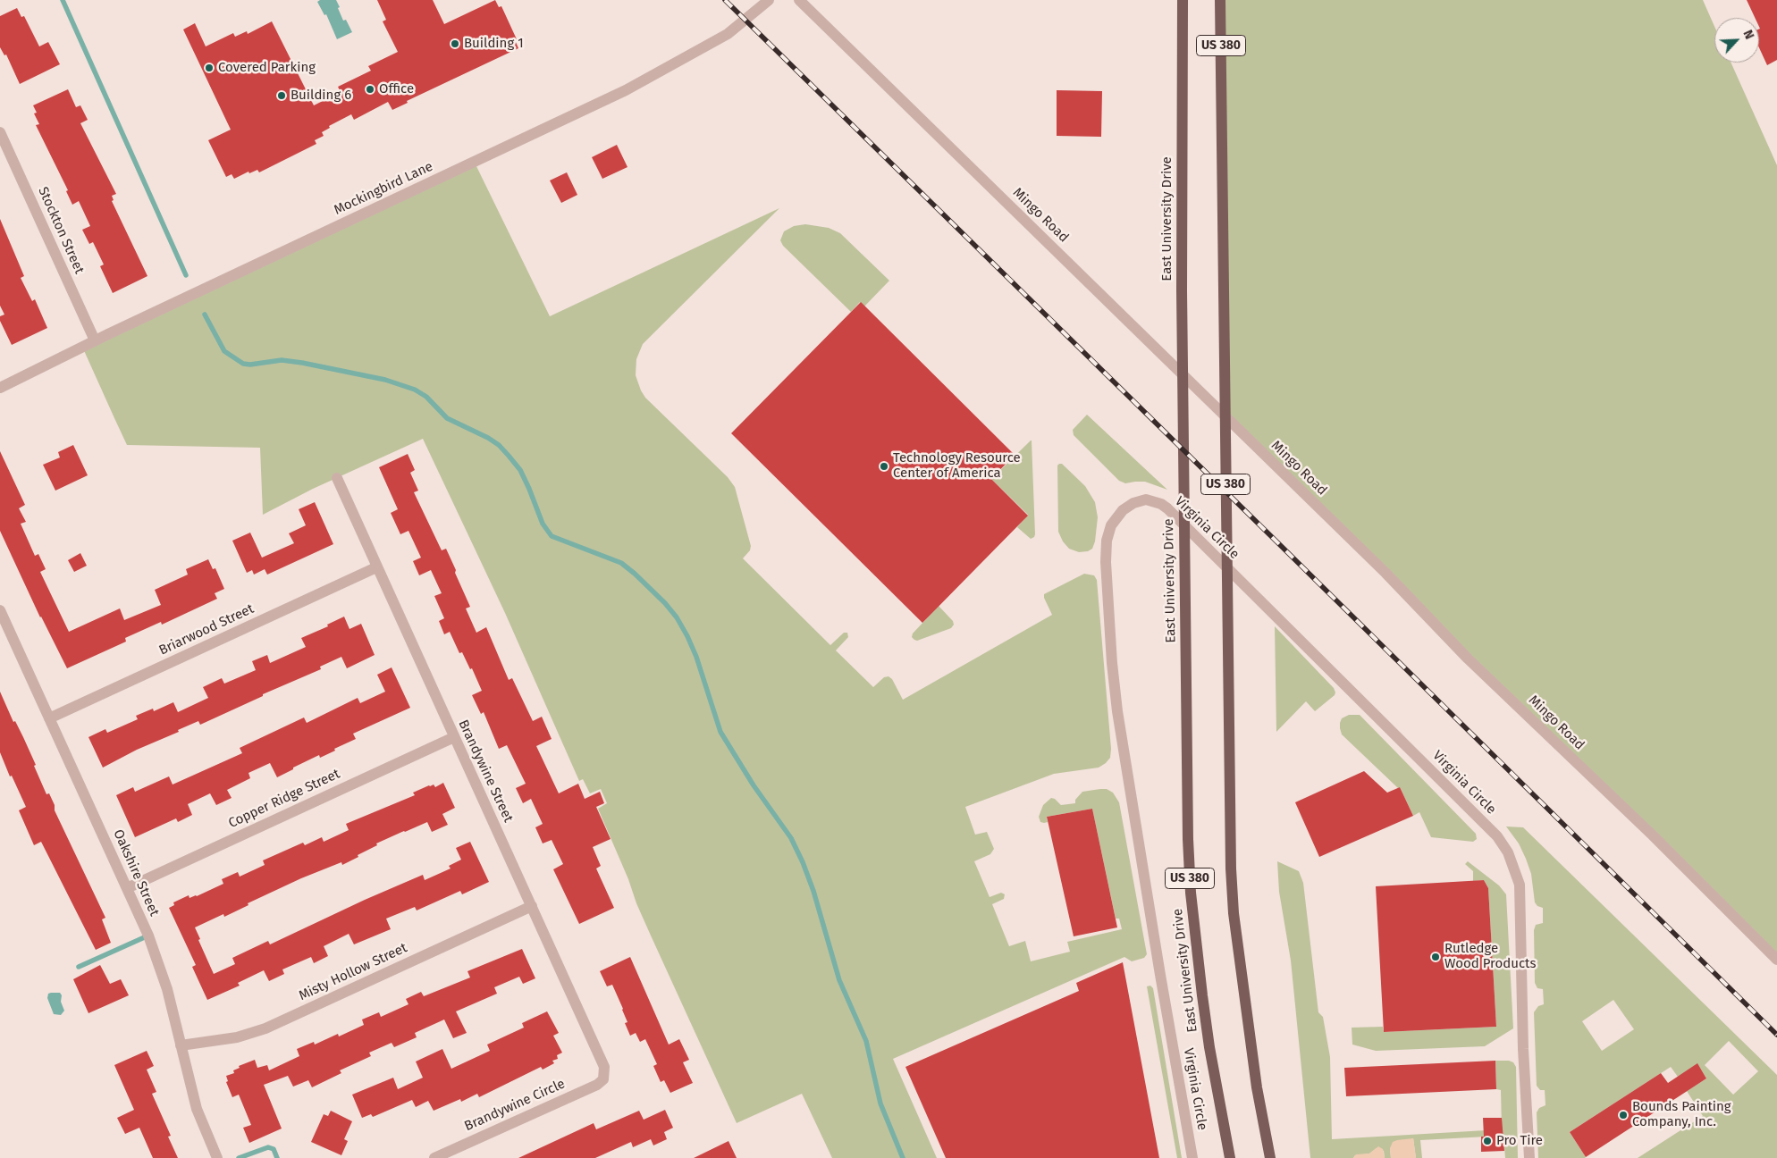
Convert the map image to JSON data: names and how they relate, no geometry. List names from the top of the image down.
{
  "streets": {
    "main road": ["US 380", "East University Drive"],
    "street": [
      "Mockingbird Lane",
      "Mingo Road",
      "Stockton Street",
      "Virginia Circle",
      "Briarwood Street",
      "Brandywine Street",
      "Copper Ridge Street",
      "Oakshire Street",
      "Misty Hollow Street",
      "Brandywine Circle"
    ]
  },
  "crossings": [
    ["Mockingbird Lane", "Stockton Street"],
    ["Briarwood Street", "Brandywine Street"],
    ["Briarwood Street", "Oakshire Street"],
    ["Brandywine Street", "Copper Ridge Street"],
    ["Brandywine Street", "Misty Hollow Street"],
    ["Brandywine Street", "Brandywine Circle"],
    ["Copper Ridge Street", "Oakshire Street"],
    ["Oakshire Street", "Misty Hollow Street"]
  ],
  "places": [
    "Building 1",
    "Covered Parking",
    "Office",
    "Building 6",
    "Technology Resource Center of America",
    "Rutledge Wood Products",
    "Bounds Painting Company, Inc.",
    "Pro Tire"
  ],
  "north": "top right"
}
